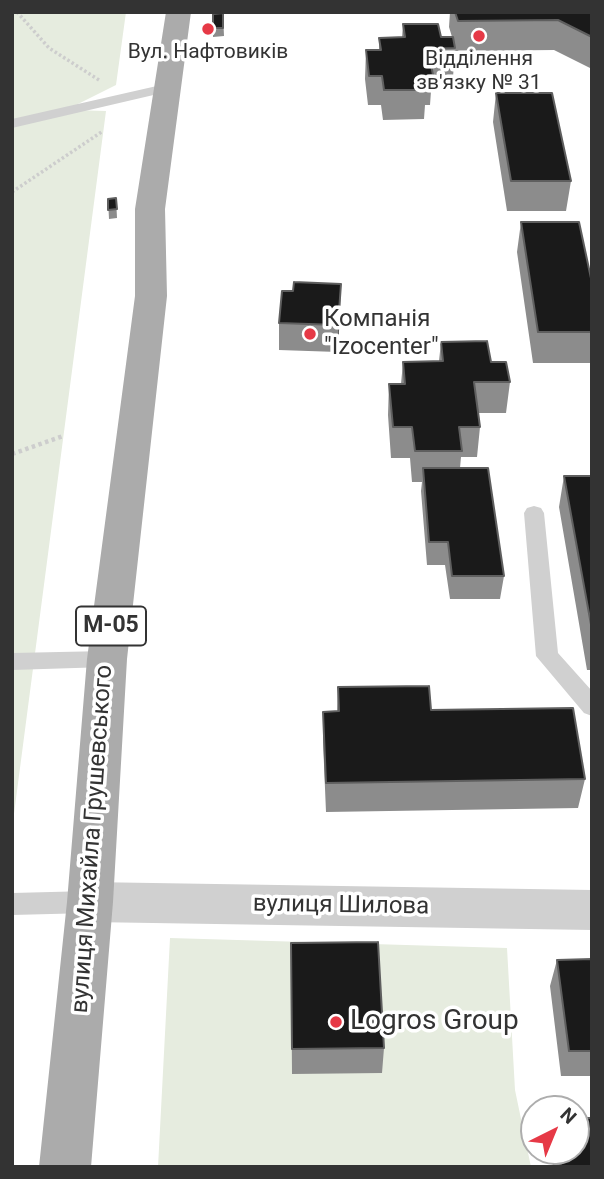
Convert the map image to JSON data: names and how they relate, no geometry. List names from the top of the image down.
{
  "streets": {
    "main road": ["М-05", "вулиця Михайла Грушевського"],
    "street": ["вулиця Шилова"]
  },
  "crossings": [
    ["вулиця Михайла Грушевського", "вулиця Шилова"]
  ],
  "places": [
    "Вул. Нафтовиків",
    "Відділення зв'язку № 31",
    "Компанія \"Izocenter\"",
    "Logros Group"
  ],
  "north": "top right"
}
